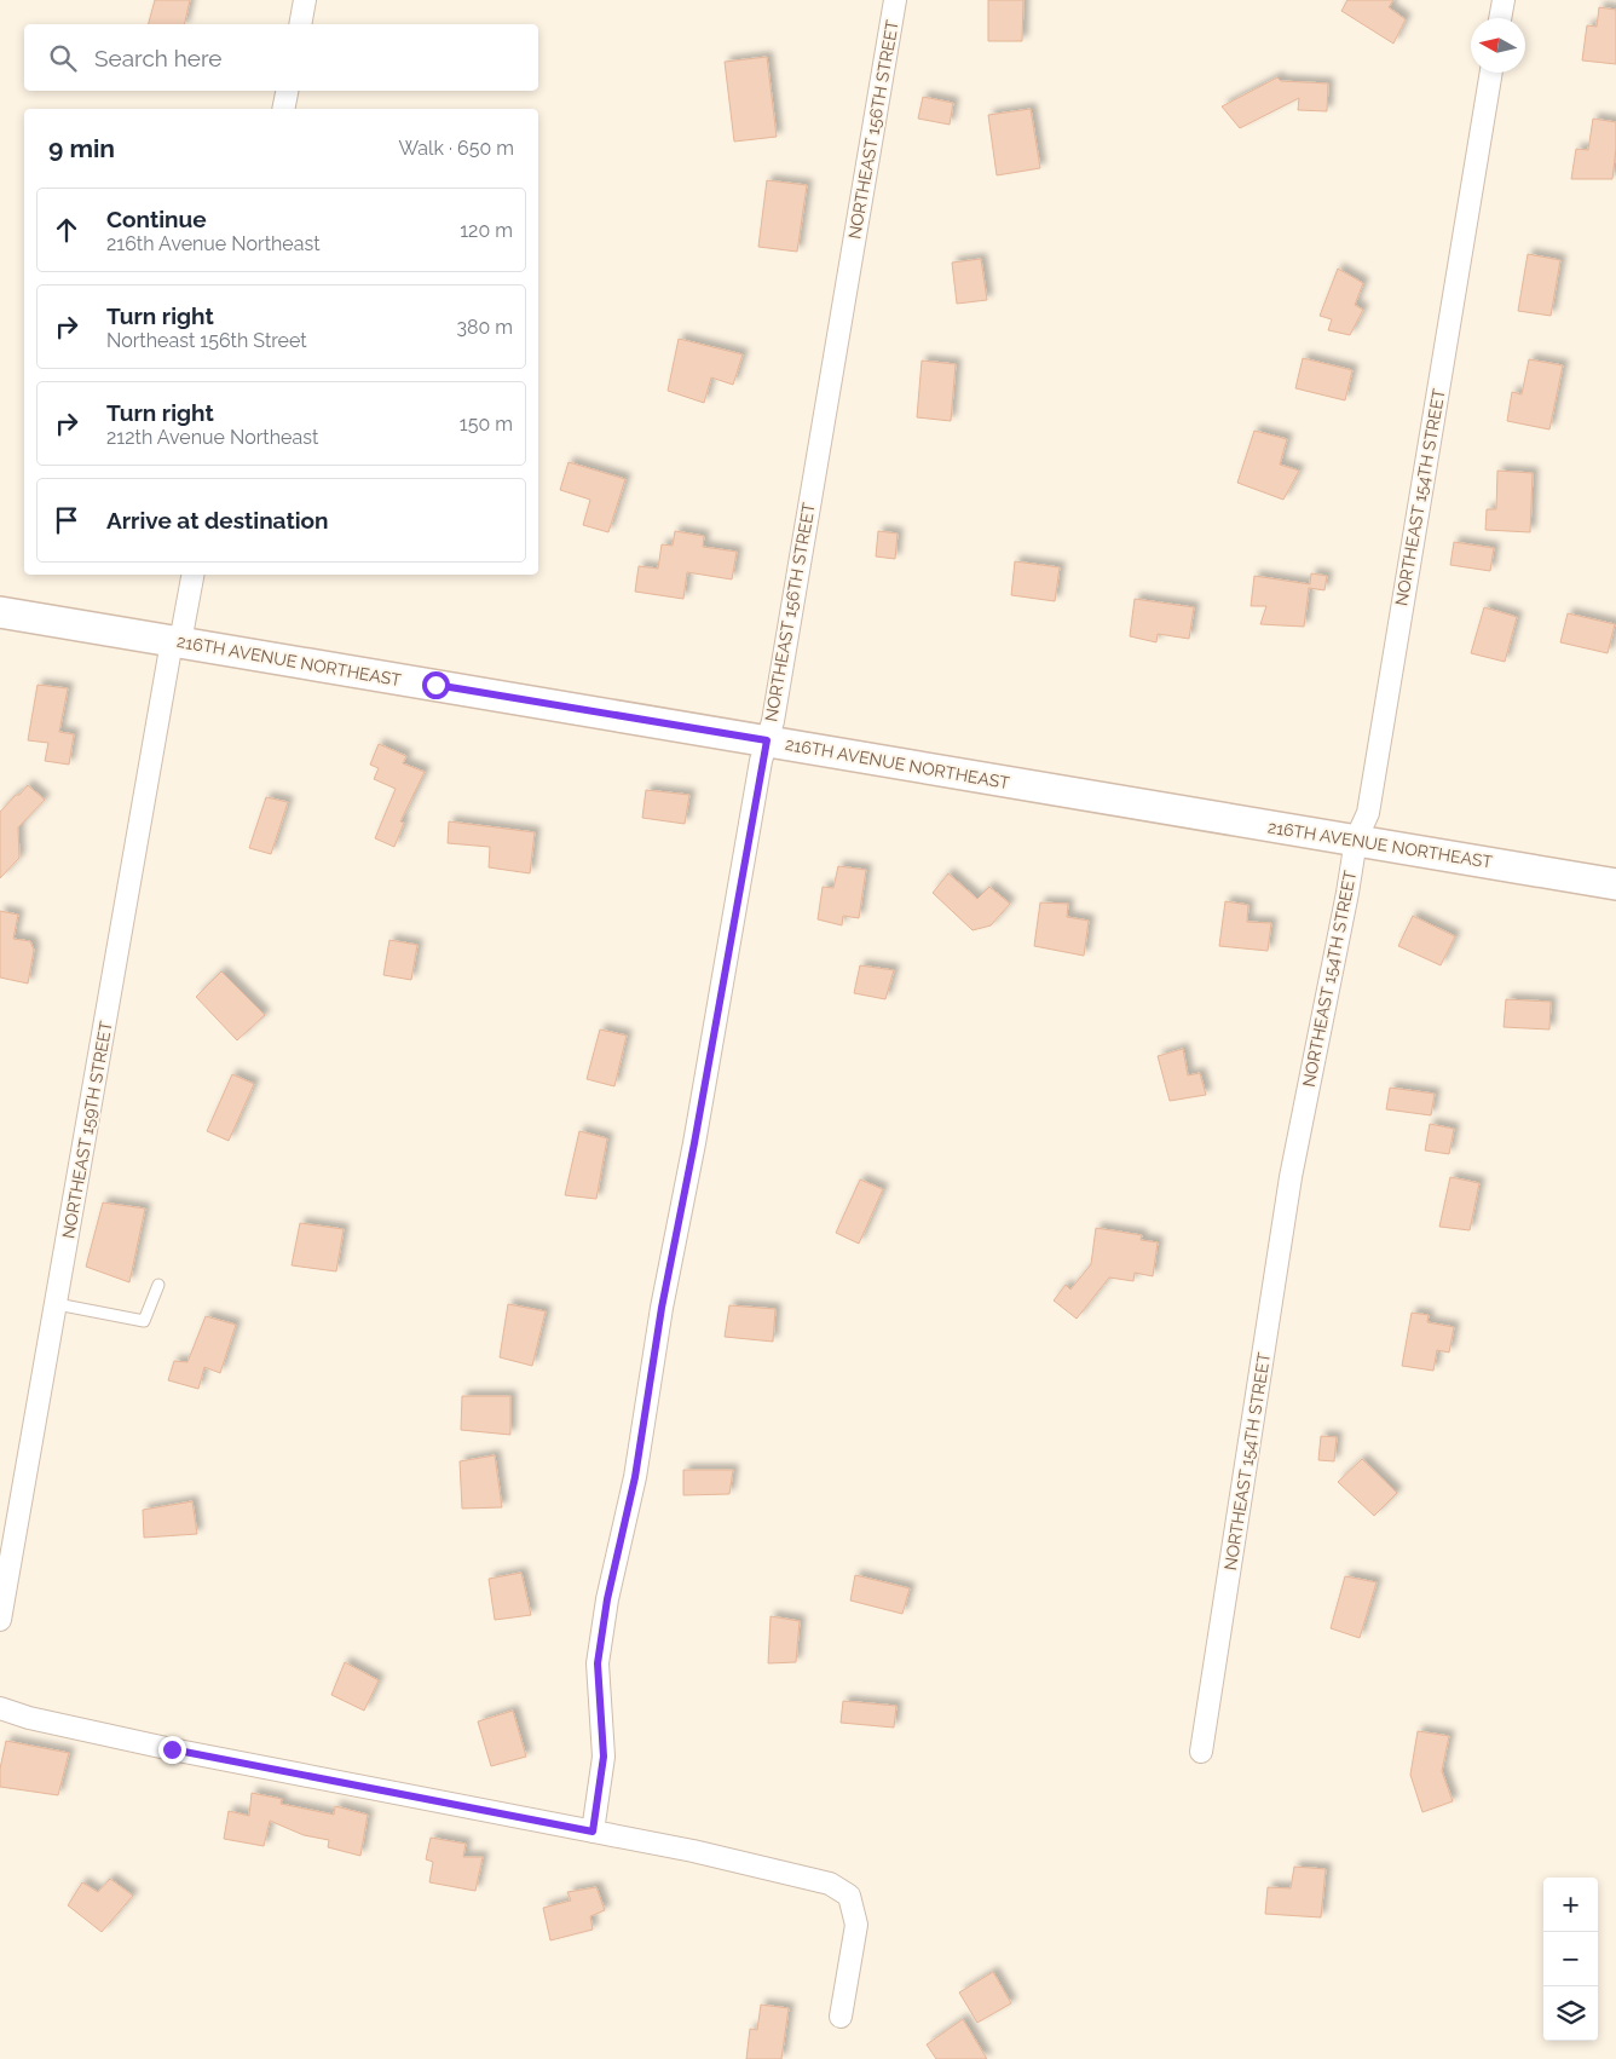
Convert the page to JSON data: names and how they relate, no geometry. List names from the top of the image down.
{
  "streets": {
    "street": [
      "NORTHEAST 156TH STREET",
      "NORTHEAST 154TH STREET",
      "216TH AVENUE NORTHEAST",
      "NORTHEAST 159TH STREET"
    ]
  },
  "crossings": [
    ["NORTHEAST 156TH STREET", "216TH AVENUE NORTHEAST"],
    ["NORTHEAST 154TH STREET", "216TH AVENUE NORTHEAST"],
    ["216TH AVENUE NORTHEAST", "NORTHEAST 159TH STREET"]
  ],
  "north": "left",
  "page": {
    "search": "Search here",
    "heading": ["9 min", "Walk · 650 m"],
    "list": [
      ["Continue", "216th Avenue Northeast", "120 m"],
      ["Turn right", "Northeast 156th Street", "380 m"],
      ["Turn right", "212th Avenue Northeast", "150 m"],
      "Arrive at destination"
    ],
    "map_buttons": ["+", "−"]
  }
}
